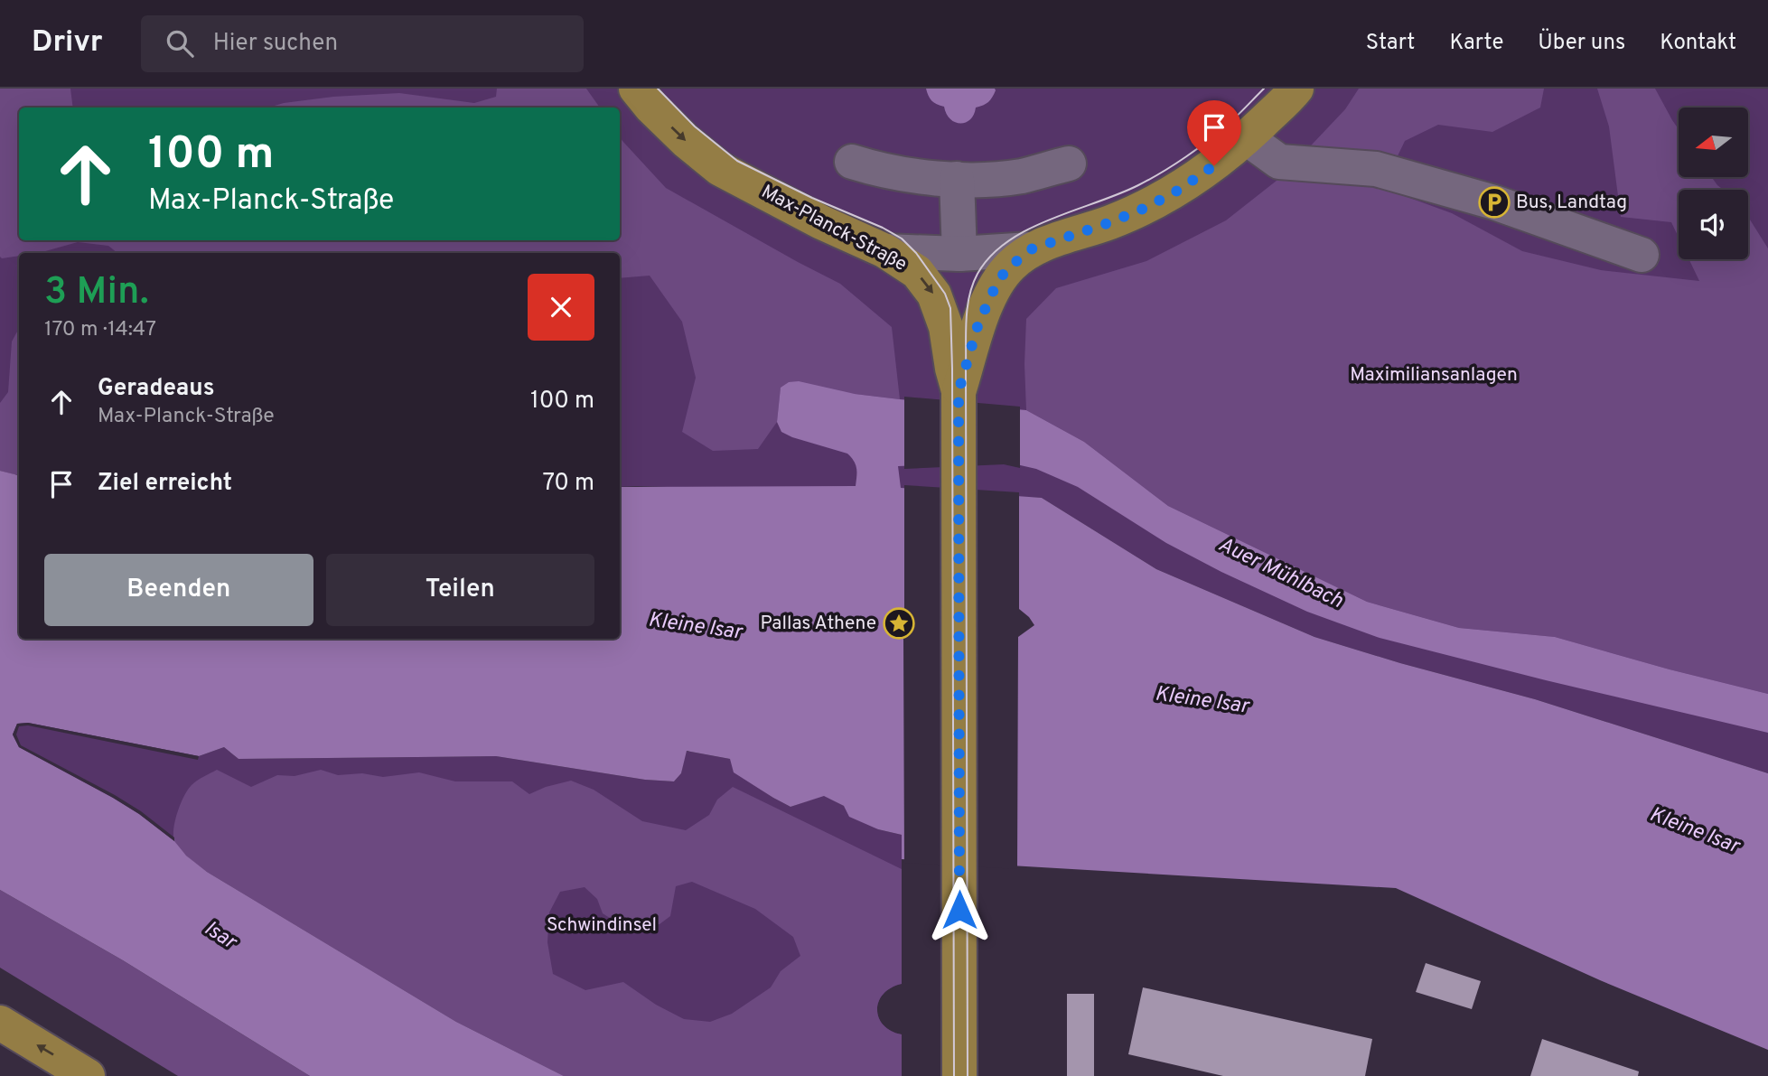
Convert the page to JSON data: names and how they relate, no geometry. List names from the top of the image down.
{
  "streets": {
    "main road": ["Max-Planck-Straße"]
  },
  "one_way": ["Max-Planck-Straße"],
  "water": ["Auer Mühlbach", "Kleine Isar", "Isar"],
  "parks": ["Maximiliansanlagen", "Schwindinsel"],
  "places": {
    "parking": ["Bus, Landtag"],
    "place": ["Pallas Athene"]
  },
  "north": "left",
  "page": {
    "header": "Drivr",
    "search": "Hier suchen",
    "nav": [
      "Start",
      "Karte",
      "Über uns",
      "Kontakt"
    ],
    "turn": ["100 m", "Max-Planck-Straße"],
    "heading": ["3 Min.", "170 m · 14:47"],
    "list": [
      {
        "name": "Geradeaus",
        "note": "Max-Planck-Straße",
        "value": "100 m"
      },
      {
        "name": "Ziel erreicht",
        "value": "70 m"
      }
    ],
    "buttons": ["Beenden", "Teilen"]
  }
}
